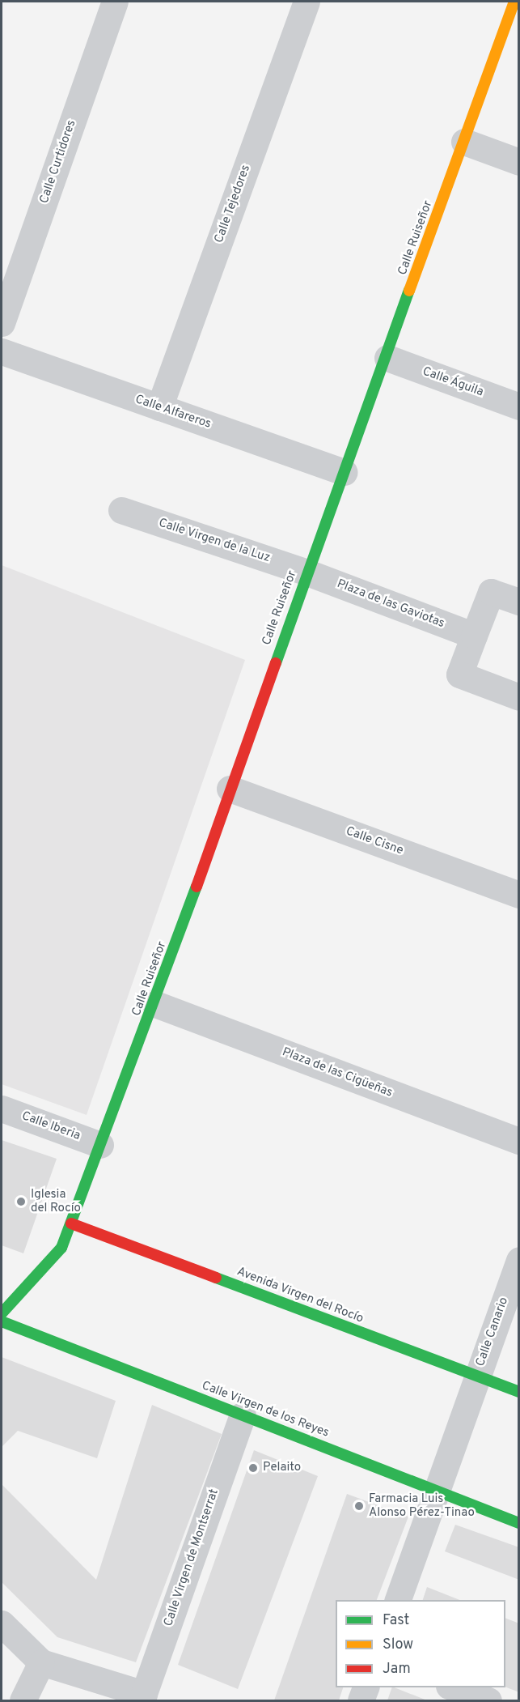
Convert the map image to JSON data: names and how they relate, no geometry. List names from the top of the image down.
{
  "streets": {
    "street": [
      "Calle Curtidores",
      "Calle Tejedores",
      "Calle Ruiseñor",
      "Calle Águila",
      "Calle Alfareros",
      "Calle Virgen de la Luz",
      "Plaza de las Gaviotas",
      "Calle Cisne",
      "Plaza de las Cigüeñas",
      "Calle Iberia",
      "Avenida Virgen del Rocío",
      "Calle Canario",
      "Calle Virgen de los Reyes",
      "Calle Virgen de Montserrat"
    ]
  },
  "crossings": [
    ["Calle Tejedores", "Calle Alfareros"],
    ["Calle Ruiseñor", "Calle Águila"],
    ["Calle Ruiseñor", "Calle Alfareros"],
    ["Calle Ruiseñor", "Calle Virgen de la Luz"],
    ["Calle Ruiseñor", "Plaza de las Gaviotas"],
    ["Calle Ruiseñor", "Calle Cisne"],
    ["Calle Ruiseñor", "Plaza de las Cigüeñas"],
    ["Calle Ruiseñor", "Calle Iberia"],
    ["Calle Ruiseñor", "Avenida Virgen del Rocío"],
    ["Calle Virgen de la Luz", "Plaza de las Gaviotas"],
    ["Avenida Virgen del Rocío", "Calle Canario"],
    ["Calle Canario", "Calle Virgen de los Reyes"],
    ["Calle Virgen de los Reyes", "Calle Virgen de Montserrat"]
  ],
  "places": ["Iglesia del Rocío", "Pelaito", "Farmacia Luis Alonso Pérez-Tinao"],
  "legend": ["Fast", "Slow", "Jam"]
}
